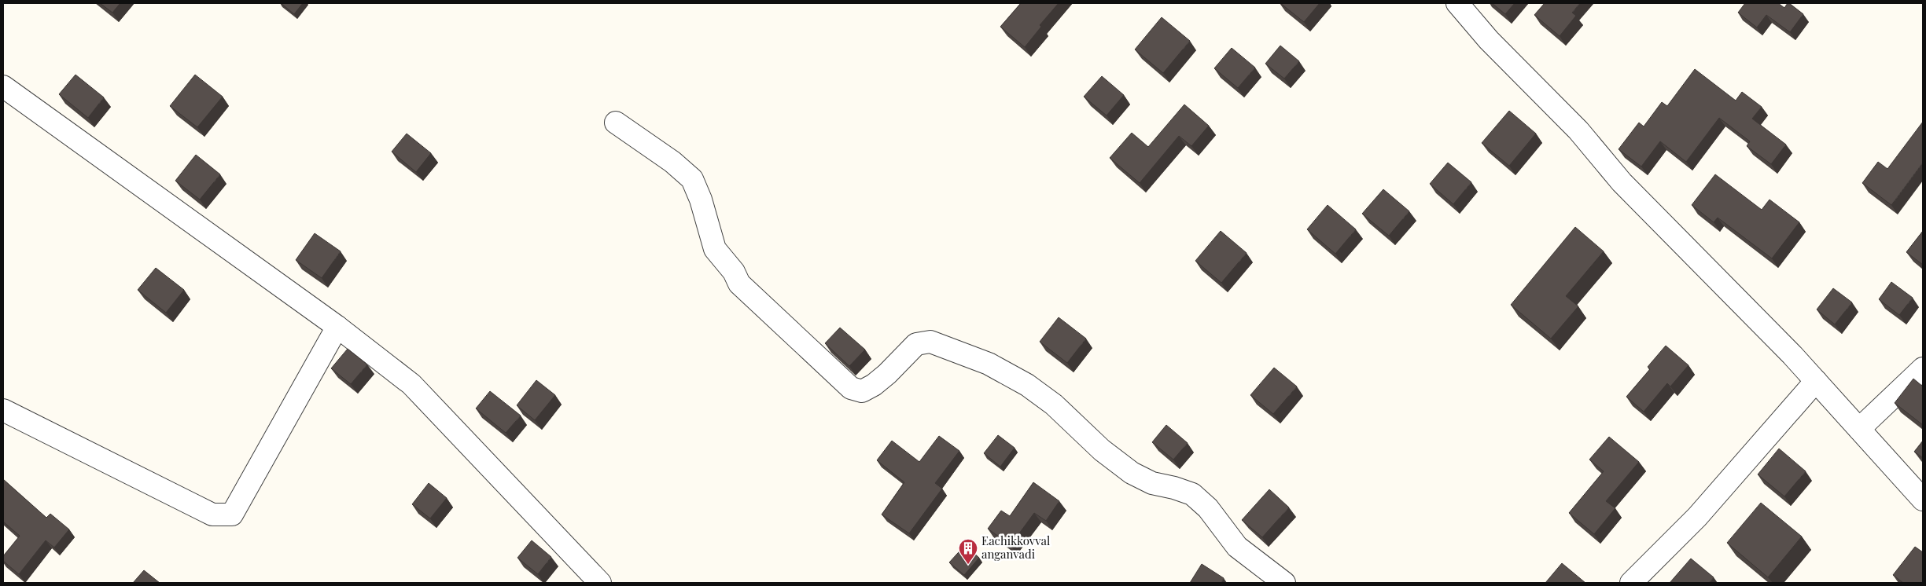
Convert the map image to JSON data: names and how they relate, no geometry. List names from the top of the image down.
{
  "places": {
    "building": ["Eachikkovval anganvadi"]
  }
}
